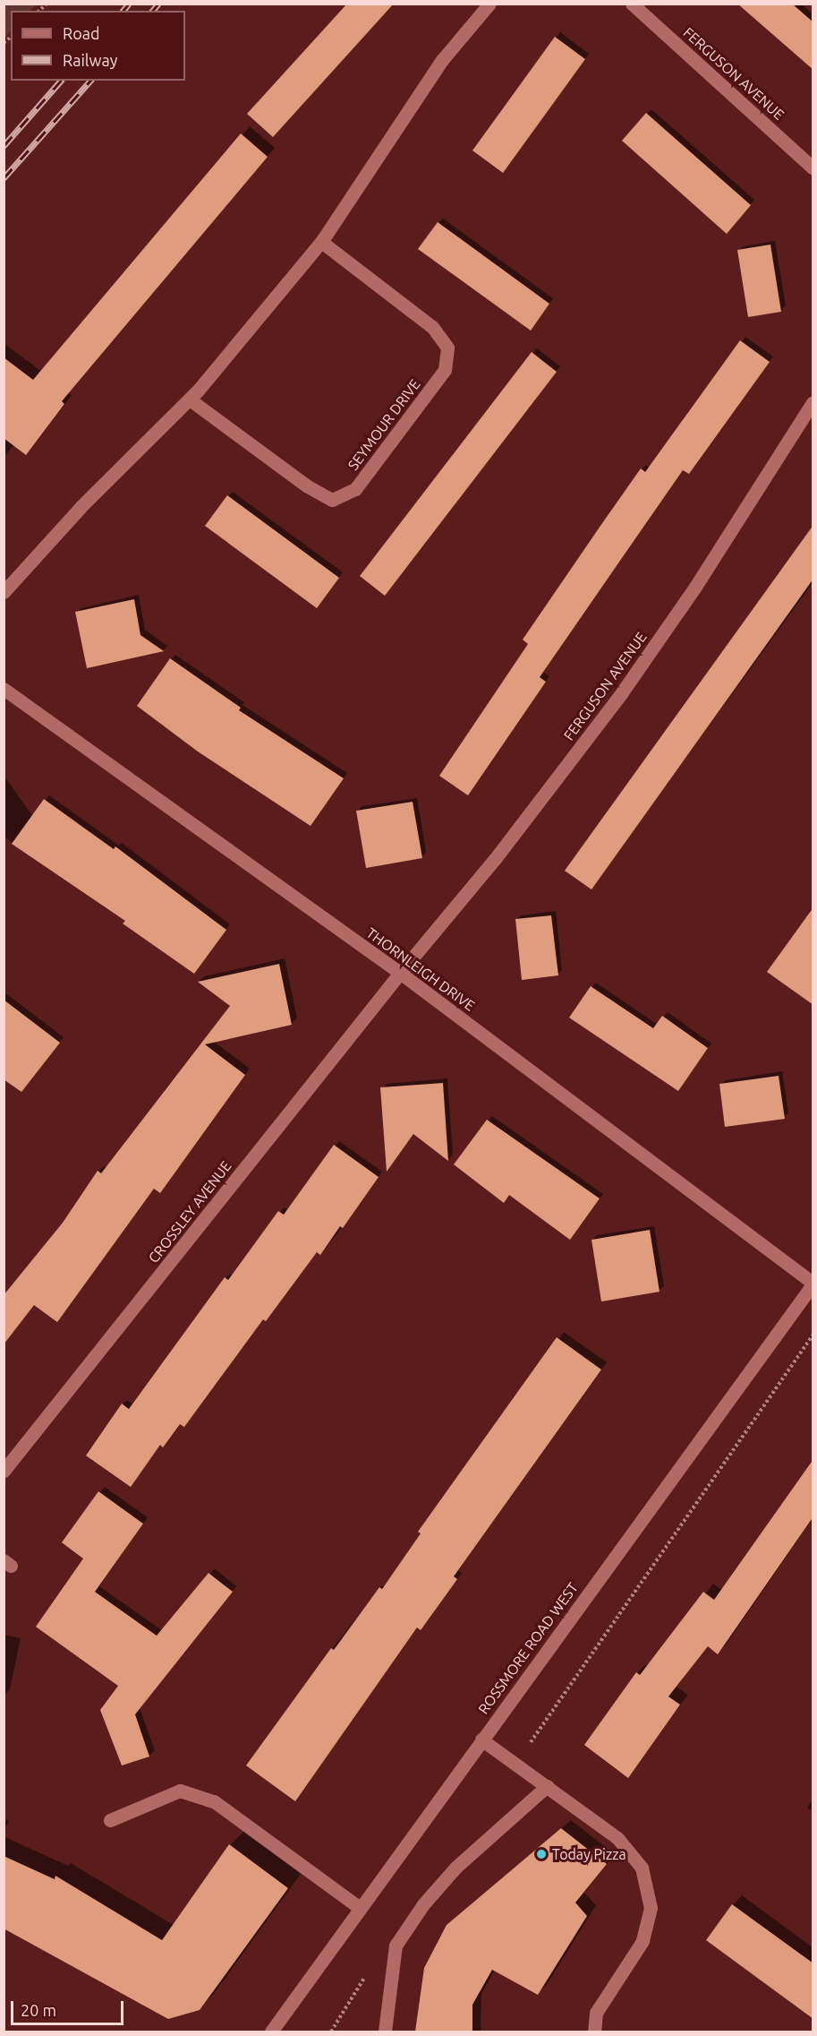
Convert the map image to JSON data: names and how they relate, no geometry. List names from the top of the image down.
{
  "streets": {
    "street": [
      "FERGUSON AVENUE",
      "SEYMOUR DRIVE",
      "THORNLEIGH DRIVE",
      "CROSSLEY AVENUE",
      "ROSSMORE ROAD WEST"
    ]
  },
  "crossings": [
    ["FERGUSON AVENUE", "THORNLEIGH DRIVE"],
    ["FERGUSON AVENUE", "CROSSLEY AVENUE"],
    ["THORNLEIGH DRIVE", "CROSSLEY AVENUE"],
    ["THORNLEIGH DRIVE", "ROSSMORE ROAD WEST"]
  ],
  "places": ["Today Pizza"],
  "legend": ["Road", "Railway"],
  "scale_bar": "20 m"
}
